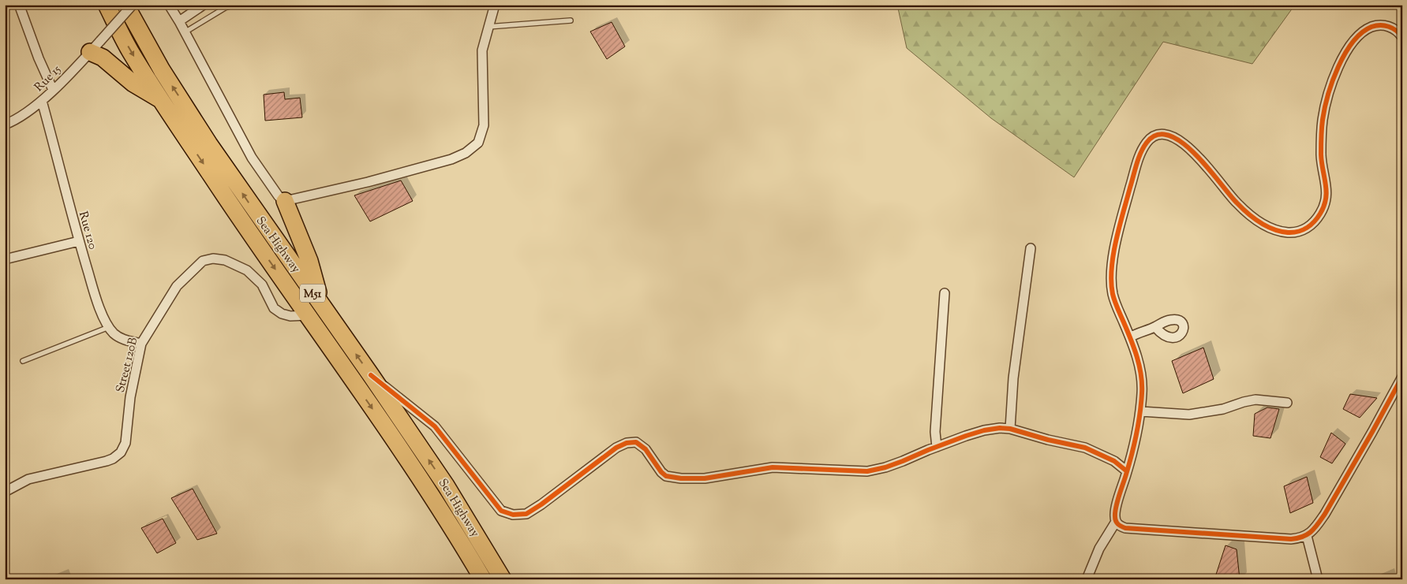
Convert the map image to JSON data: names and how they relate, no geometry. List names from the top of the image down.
{
  "streets": {
    "highway": ["Sea Highway", "M51"],
    "street": ["Rue 15", "Rue 120", "Street 120B"]
  },
  "crossings": [
    ["Rue 15", "Rue 120"],
    ["Rue 120", "Street 120B"],
    ["Sea Highway", "Street 120B"]
  ]
}
